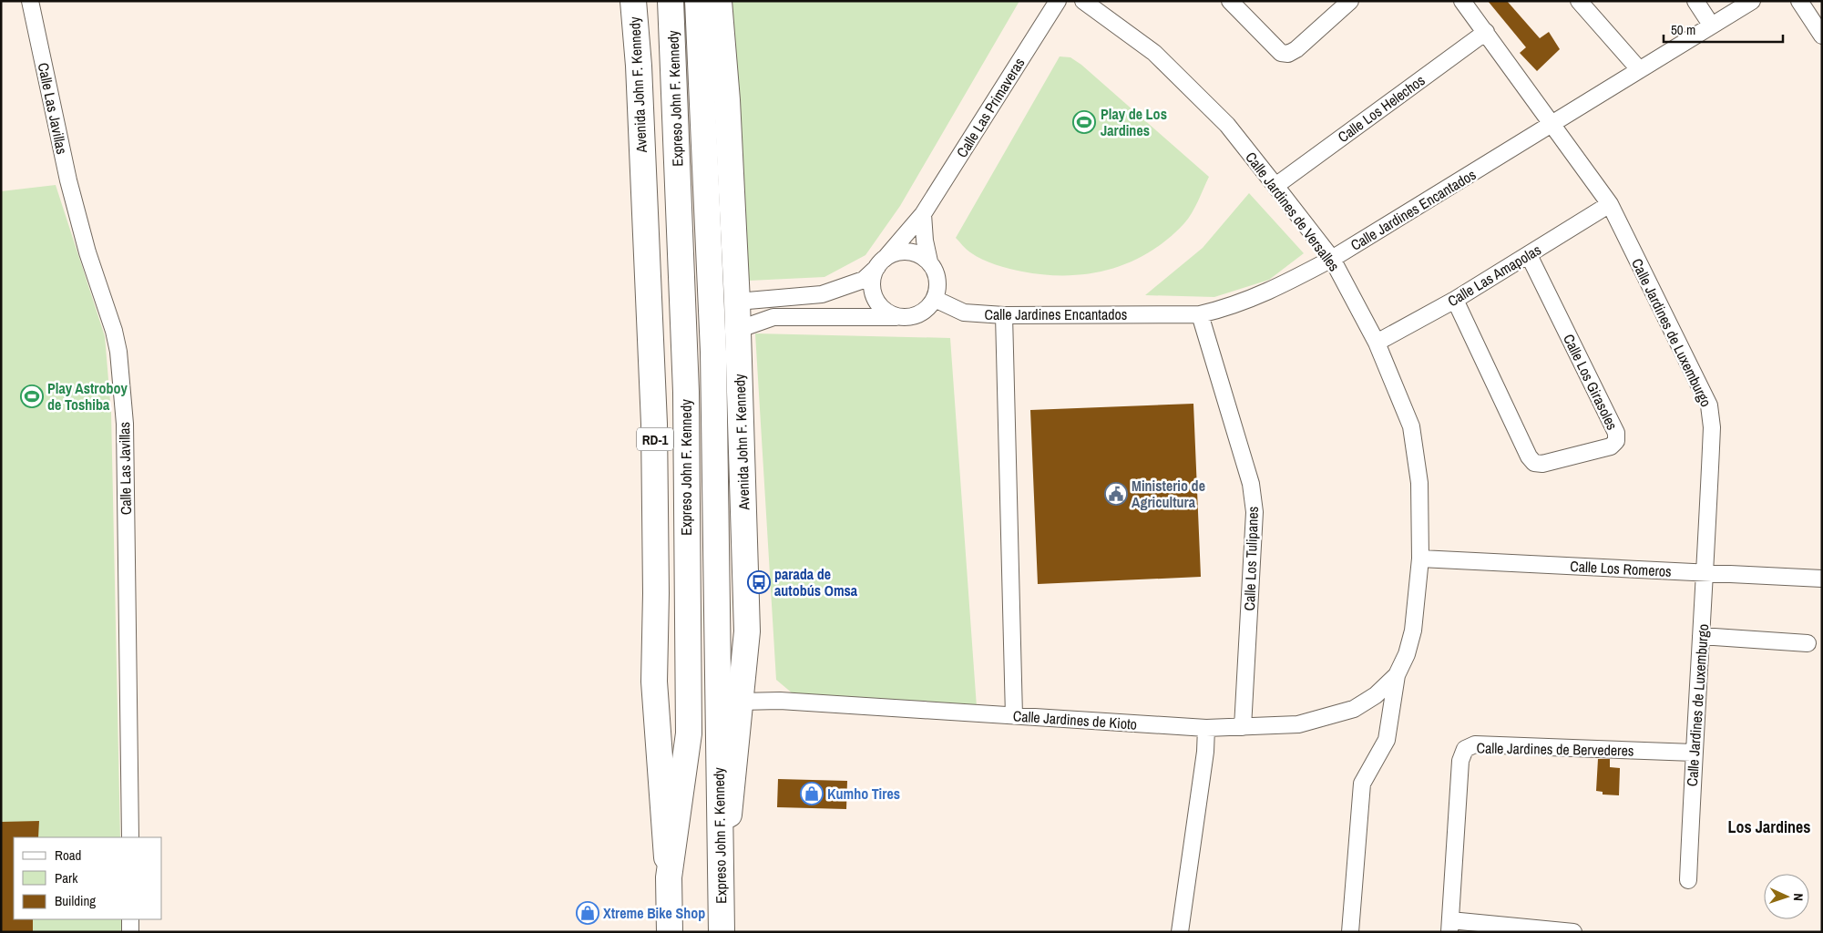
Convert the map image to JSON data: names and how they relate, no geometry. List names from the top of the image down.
{
  "streets": {
    "main road": ["Avenida John F. Kennedy", "Expreso John F. Kennedy", "RD-1"],
    "street": [
      "Calle Las Primaveras",
      "Calle Las Javillas",
      "Calle Los Helechos",
      "Calle Jardines Encantados",
      "Calle Jardines de Versalles",
      "Calle Las Amapolas",
      "Calle Jardines de Luxemburgo",
      "Calle Los Girasoles",
      "Calle Los Tulipanes",
      "Calle Los Romeros",
      "Calle Jardines de Kioto",
      "Calle Jardines de Bervederes"
    ]
  },
  "crossings": [
    ["Avenida John F. Kennedy", "Expreso John F. Kennedy"],
    ["Avenida John F. Kennedy", "Calle Las Primaveras"],
    ["Avenida John F. Kennedy", "Calle Jardines de Kioto"],
    ["Calle Las Primaveras", "Calle Jardines Encantados"],
    ["Calle Los Helechos", "Calle Jardines de Versalles"],
    ["Calle Los Helechos", "Calle Jardines de Luxemburgo"],
    ["Calle Jardines Encantados", "Calle Jardines de Versalles"],
    ["Calle Jardines Encantados", "Calle Jardines de Luxemburgo"],
    ["Calle Jardines Encantados", "Calle Los Tulipanes"],
    ["Calle Jardines de Versalles", "Calle Las Amapolas"],
    ["Calle Jardines de Versalles", "Calle Los Romeros"],
    ["Calle Jardines de Versalles", "Calle Jardines de Kioto"],
    ["Calle Las Amapolas", "Calle Jardines de Luxemburgo"],
    ["Calle Las Amapolas", "Calle Los Girasoles"],
    ["Calle Jardines de Luxemburgo", "Calle Los Romeros"],
    ["Calle Jardines de Luxemburgo", "Calle Jardines de Bervederes"],
    ["Calle Los Tulipanes", "Calle Jardines de Kioto"]
  ],
  "districts": ["Los Jardines"],
  "places": {
    "sports": ["Play de Los Jardines", "Play Astroboy de Toshiba"],
    "public building": ["Ministerio de Agricultura"],
    "bus stop": ["parada de autobús Omsa"],
    "shop": ["Kumho Tires", "Xtreme Bike Shop"]
  },
  "legend": ["Road", "Park", "Building"],
  "scale_bar": "50 m",
  "north": "right"
}
